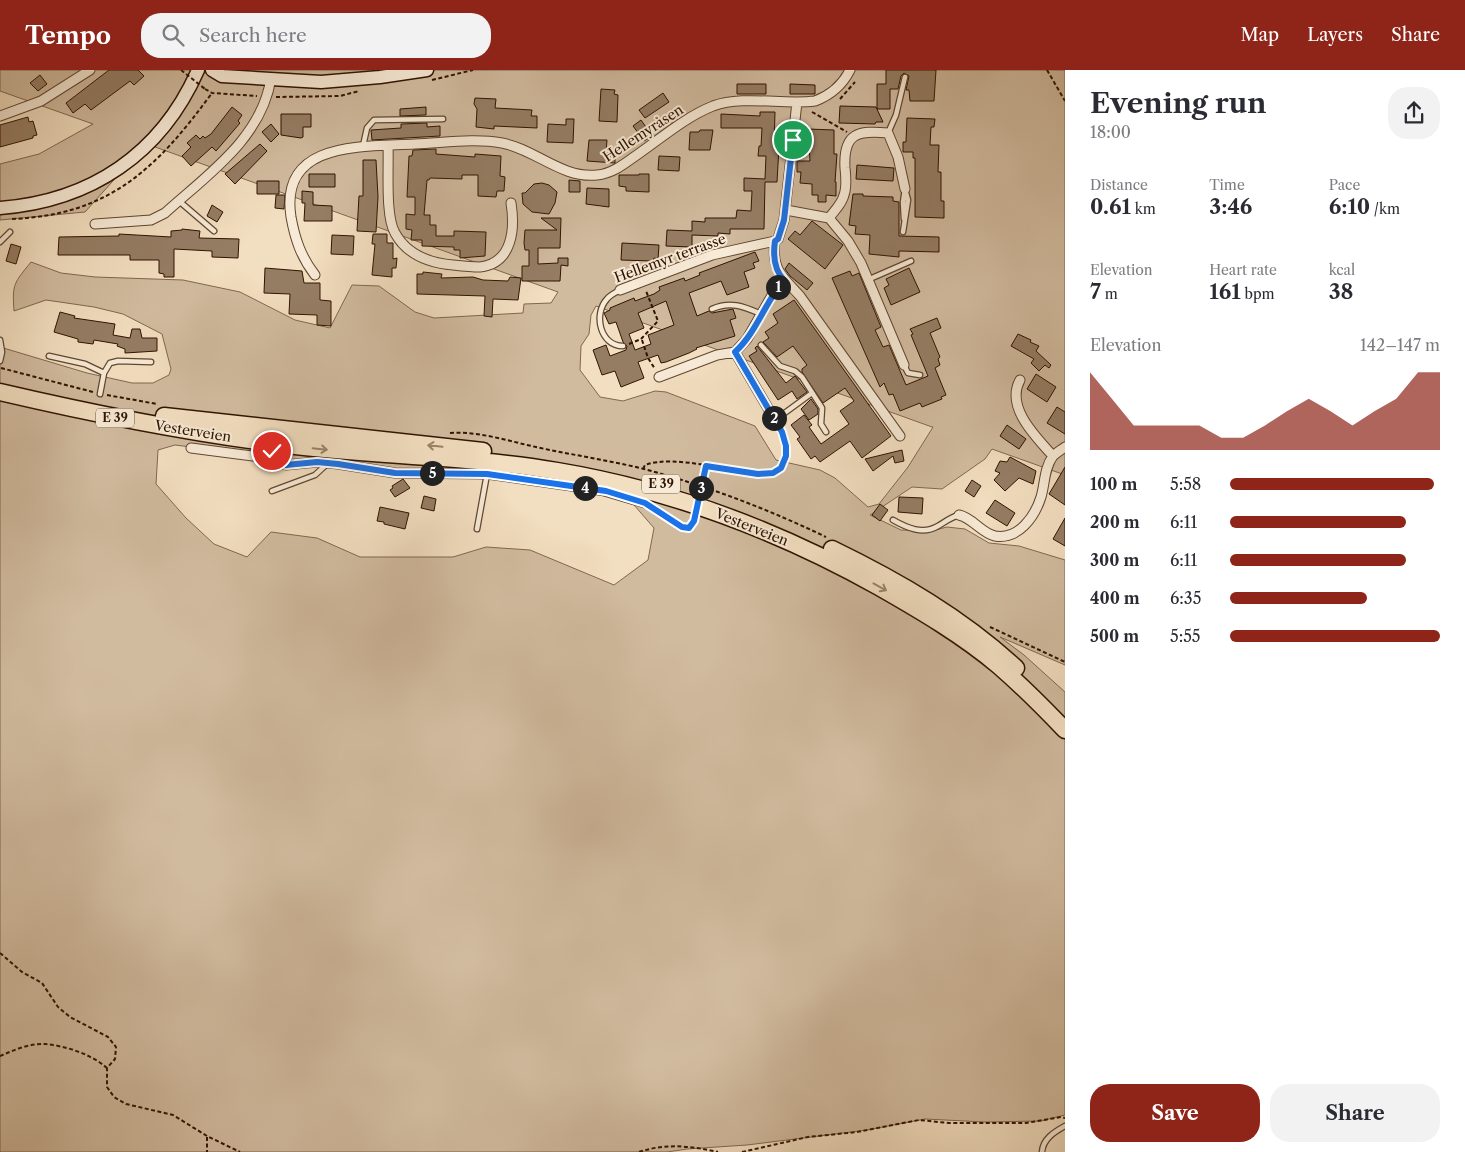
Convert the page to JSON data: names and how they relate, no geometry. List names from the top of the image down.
{
  "streets": {
    "highway": ["E 39", "Vesterveien"],
    "street": ["Hellemyråsen", "Hellemyr terrasse"]
  },
  "page": {
    "header": "Tempo",
    "search": "Search here",
    "nav": ["Map", "Layers", "Share"],
    "heading": ["Evening run", "18:00"],
    "stats": [
      ["Distance", "0.61 km"],
      ["Time", "3:46"],
      ["Pace", "6:10 /km"],
      ["Elevation", "7 m"],
      ["Heart rate", "161 bpm"],
      ["kcal", "38"]
    ],
    "pins": [
      "1",
      "2",
      "5",
      "3",
      "4"
    ],
    "chart": ["Elevation", "142–147 m"],
    "list": [
      {
        "name": "100 m",
        "note": "5:58"
      },
      {
        "name": "200 m",
        "note": "6:11"
      },
      {
        "name": "300 m",
        "note": "6:11"
      },
      {
        "name": "400 m",
        "note": "6:35"
      },
      {
        "name": "500 m",
        "note": "5:55"
      }
    ],
    "buttons": ["Save", "Share"]
  }
}
